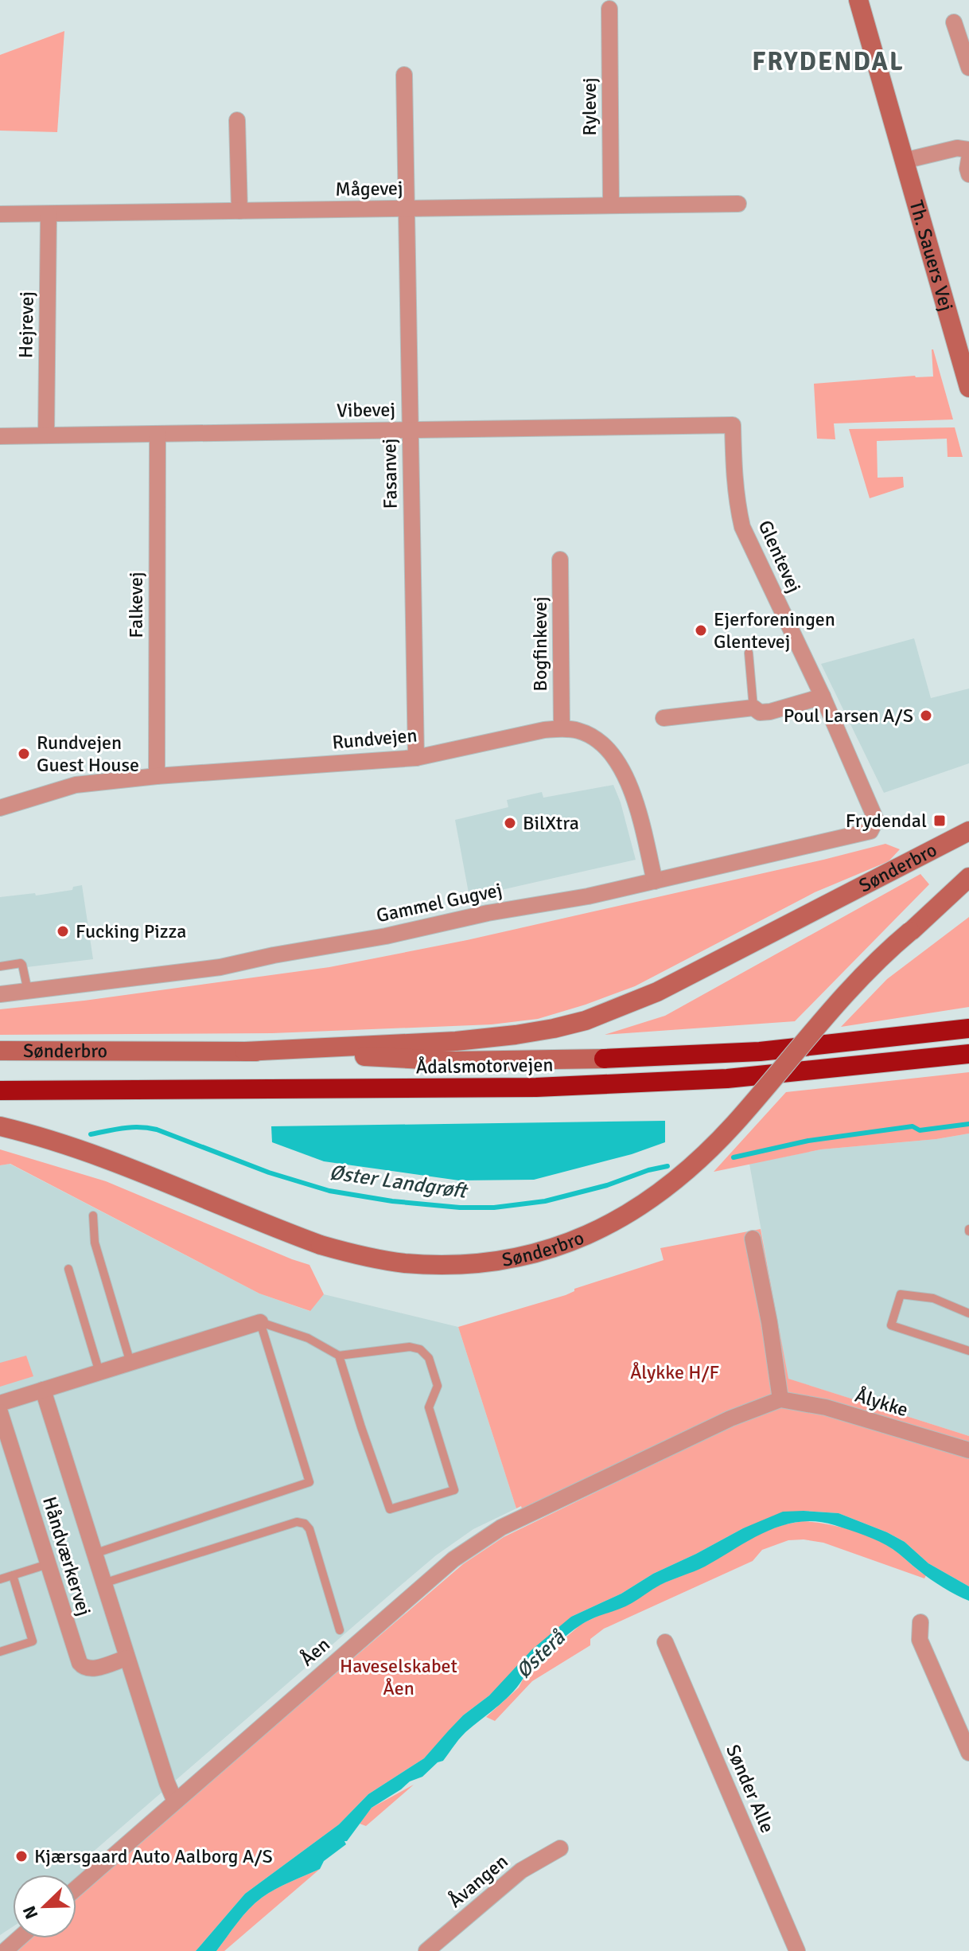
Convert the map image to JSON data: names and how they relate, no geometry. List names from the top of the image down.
{
  "streets": {
    "highway": ["Ådalsmotorvejen"],
    "street": [
      "Rylevej",
      "Mågevej",
      "Th. Sauers Vej",
      "Hejrevej",
      "Vibevej",
      "Fasanvej",
      "Glentevej",
      "Falkevej",
      "Bogfinkevej",
      "Rundvejen",
      "Sønderbro",
      "Gammel Gugvej",
      "Ålykke",
      "Håndværkervej",
      "Åen",
      "Sønder Alle",
      "Åvangen"
    ]
  },
  "crossings": [
    ["Rylevej", "Mågevej"],
    ["Mågevej", "Hejrevej"],
    ["Mågevej", "Fasanvej"],
    ["Hejrevej", "Vibevej"],
    ["Vibevej", "Fasanvej"],
    ["Vibevej", "Glentevej"],
    ["Vibevej", "Falkevej"],
    ["Fasanvej", "Rundvejen"],
    ["Glentevej", "Gammel Gugvej"],
    ["Falkevej", "Rundvejen"],
    ["Bogfinkevej", "Rundvejen"],
    ["Rundvejen", "Gammel Gugvej"],
    ["Ålykke", "Åen"],
    ["Håndværkervej", "Åen"]
  ],
  "districts": ["FRYDENDAL"],
  "water": ["Øster Landgrøft", "Østerå"],
  "parks": ["Ålykke H/F", "Haveselskabet Åen"],
  "places": {
    "other": [
      "Ejerforeningen Glentevej",
      "Poul Larsen A/S",
      "Rundvejen Guest House",
      "BilXtra",
      "Fucking Pizza",
      "Kjærsgaard Auto Aalborg A/S"
    ],
    "transit": ["Frydendal"]
  },
  "north": "bottom left"
}
